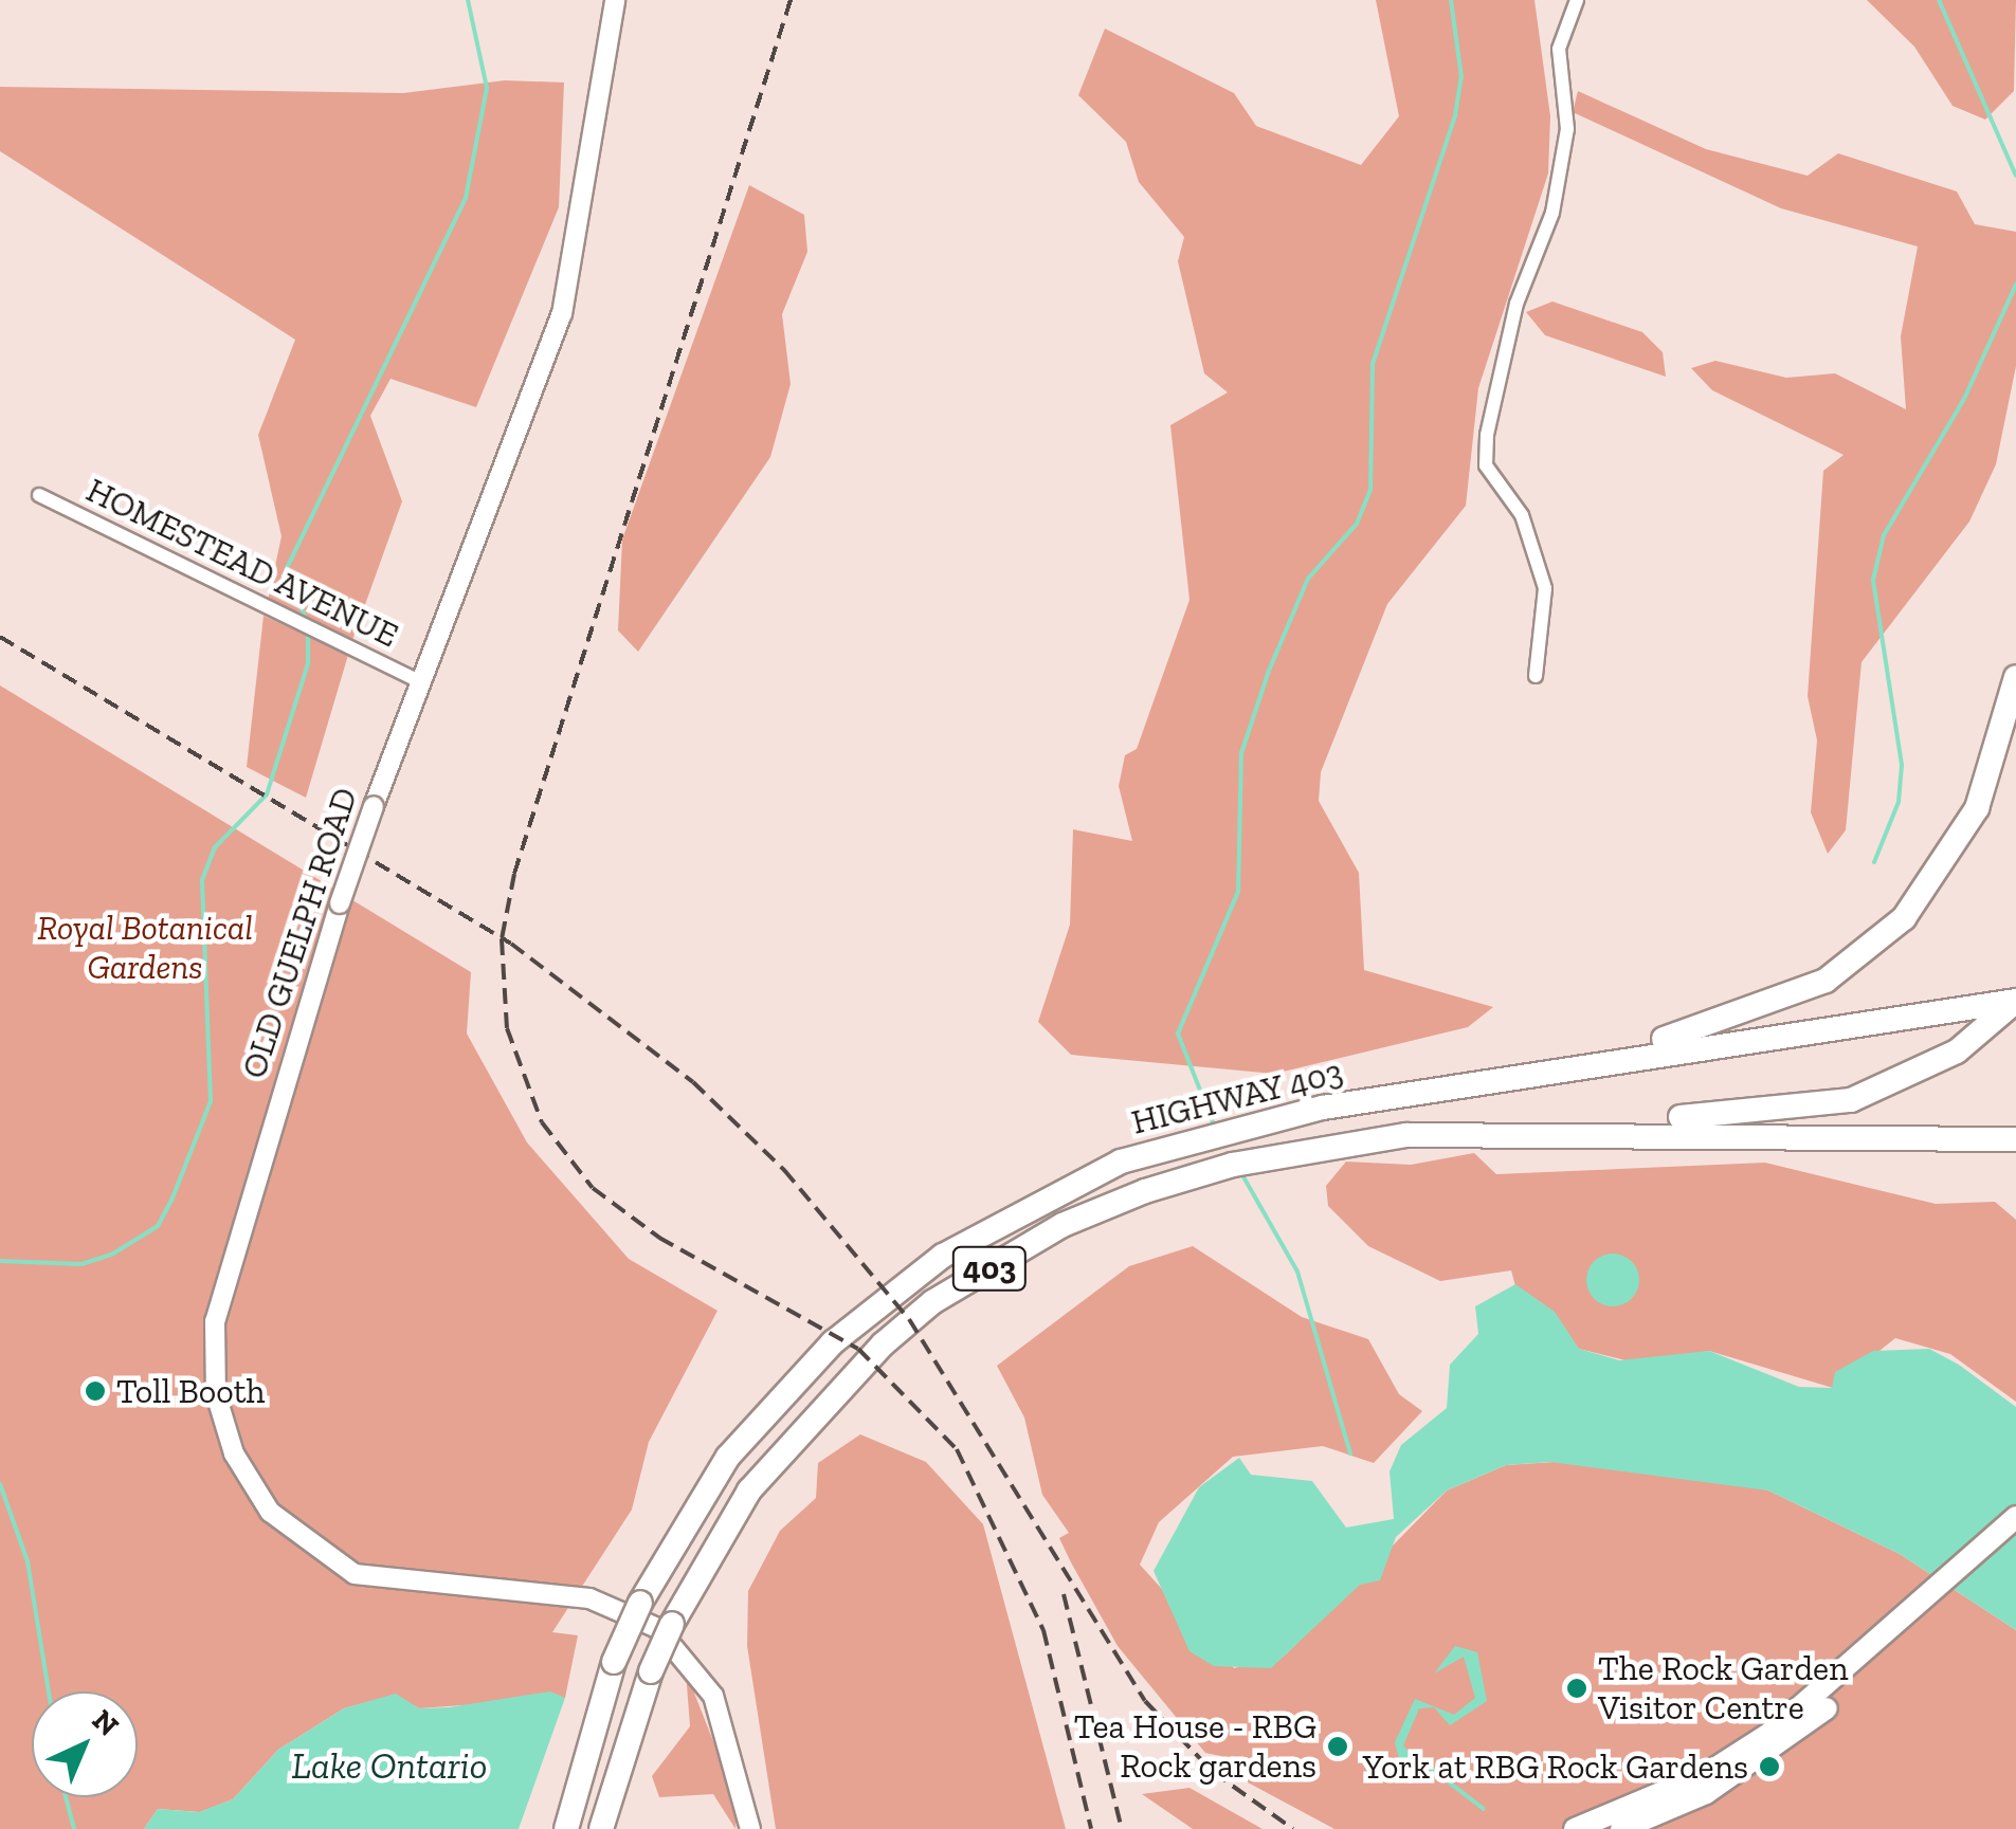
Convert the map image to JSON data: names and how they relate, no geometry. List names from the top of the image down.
{
  "streets": {
    "highway": ["HIGHWAY 403", "403"],
    "street": ["HOMESTEAD AVENUE", "OLD GUELPH ROAD"]
  },
  "crossings": [
    ["HOMESTEAD AVENUE", "OLD GUELPH ROAD"]
  ],
  "water": ["Lake Ontario"],
  "parks": ["Royal Botanical Gardens"],
  "places": [
    "Toll Booth",
    "The Rock Garden Visitor Centre",
    "Tea House - RBG Rock gardens",
    "York at RBG Rock Gardens"
  ],
  "north": "top right"
}
